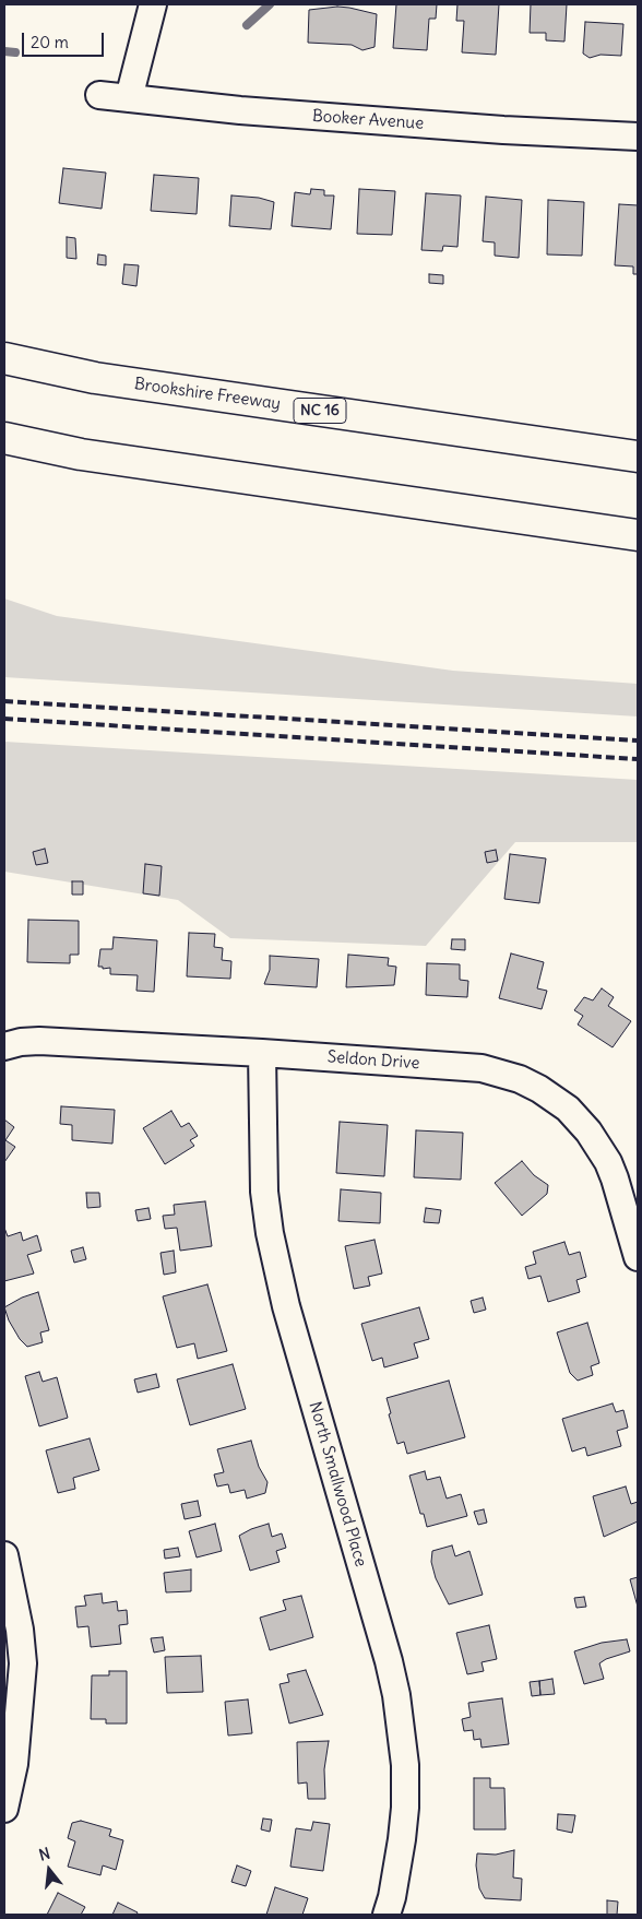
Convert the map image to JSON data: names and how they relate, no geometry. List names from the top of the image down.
{
  "streets": {
    "highway": ["Brookshire Freeway", "NC 16"],
    "street": ["Booker Avenue", "Seldon Drive", "North Smallwood Place"]
  },
  "crossings": [
    ["Seldon Drive", "North Smallwood Place"]
  ],
  "scale_bar": "20 m",
  "north": "top"
}
